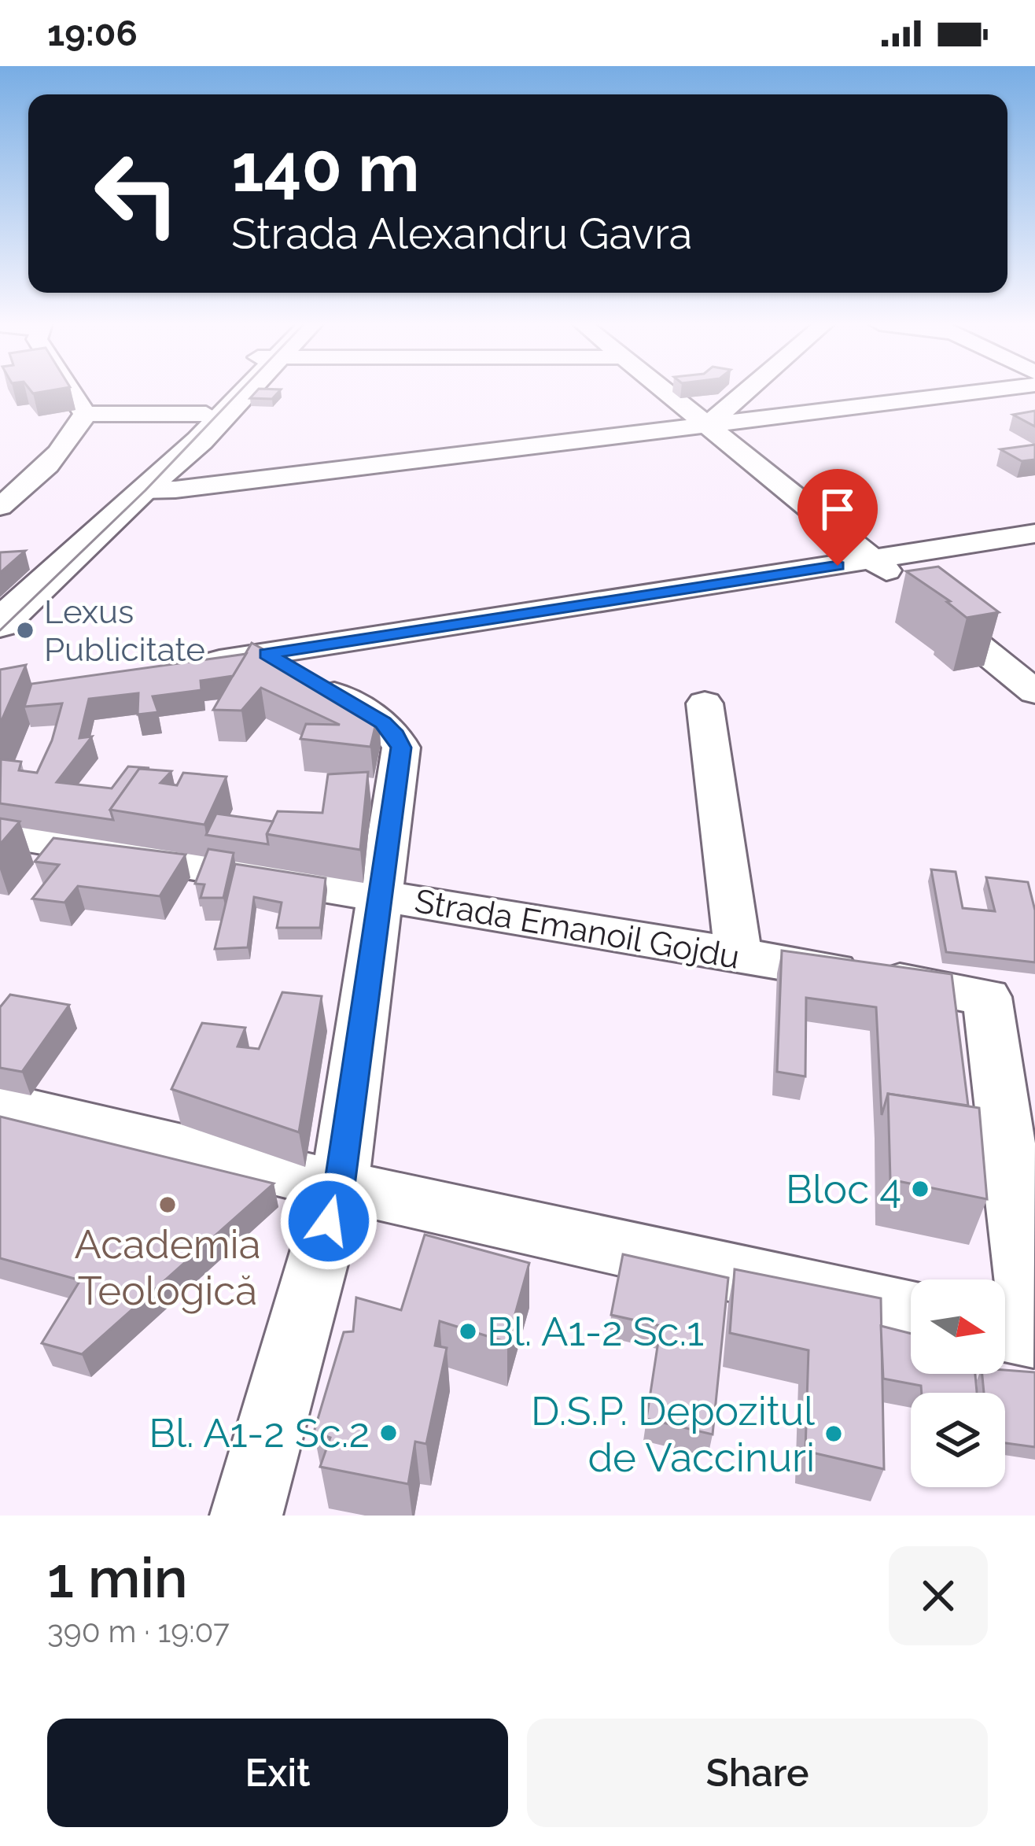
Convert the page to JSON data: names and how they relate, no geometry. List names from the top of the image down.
{
  "streets": {
    "street": ["Strada Emanoil Gojdu"]
  },
  "places": [
    "Lexus Publicitate",
    "Bloc 4",
    "Academia Teologică",
    "Bl. A1-2 Sc.1",
    "Bl. A1-2 Sc.2",
    "D.S.P. Depozitul de Vaccinuri"
  ],
  "north": "right",
  "page": {
    "status": "19:06",
    "turn": ["140 m", "Strada Alexandru Gavra"],
    "heading": ["1 min", "390 m · 19:07"],
    "buttons": ["Exit", "Share"]
  }
}
